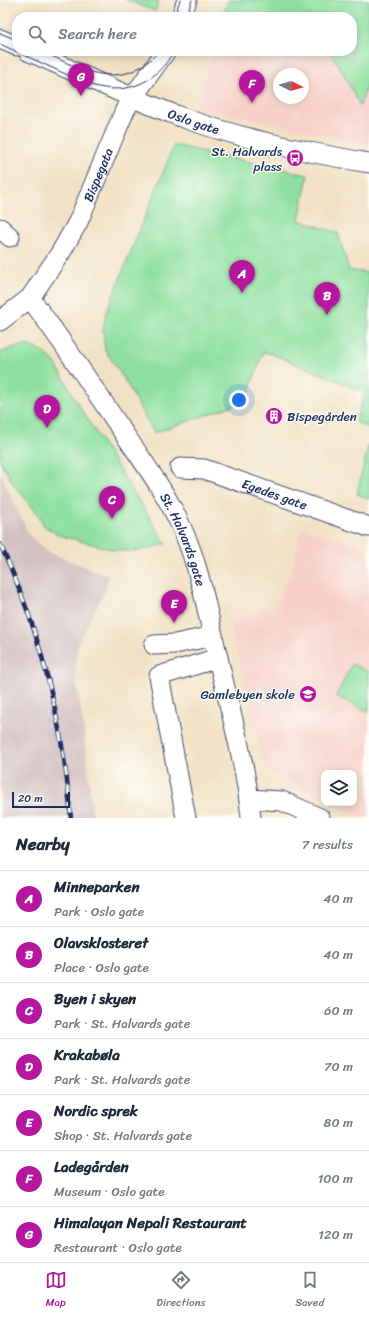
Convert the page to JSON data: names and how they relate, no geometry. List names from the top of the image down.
{
  "streets": {
    "street": [
      "Oslo gate",
      "Bispegata",
      "Egedes gate",
      "St. Halvards gate"
    ]
  },
  "crossings": [
    ["Oslo gate", "Bispegata"],
    ["Bispegata", "St. Halvards gate"]
  ],
  "places": {
    "bus stop": ["St. Halvards plass"],
    "building": ["Bispegården"],
    "school or university": ["Gamlebyen skole"]
  },
  "scale_bar": "20 m",
  "north": "right",
  "page": {
    "search": "Search here",
    "pins": [
      "G",
      "F",
      "A",
      "B",
      "D",
      "C",
      "E"
    ],
    "scale": "20 m",
    "heading": ["Nearby", "7 results"],
    "list": [
      {
        "mark": "A",
        "name": "Minneparken",
        "note": "Park · Oslo gate",
        "value": "40 m"
      },
      {
        "mark": "B",
        "name": "Olavsklosteret",
        "note": "Place · Oslo gate",
        "value": "40 m"
      },
      {
        "mark": "C",
        "name": "Byen i skyen",
        "note": "Park · St. Halvards gate",
        "value": "60 m"
      },
      {
        "mark": "D",
        "name": "Krakabøla",
        "note": "Park · St. Halvards gate",
        "value": "70 m"
      },
      {
        "mark": "E",
        "name": "Nordic sprek",
        "note": "Shop · St. Halvards gate",
        "value": "80 m"
      },
      {
        "mark": "F",
        "name": "Ladegården",
        "note": "Museum · Oslo gate",
        "value": "100 m"
      },
      {
        "mark": "G",
        "name": "Himalayan Nepali Restaurant",
        "note": "Restaurant · Oslo gate",
        "value": "120 m"
      }
    ],
    "nav": ["Map", "Directions", "Saved"]
  }
}
